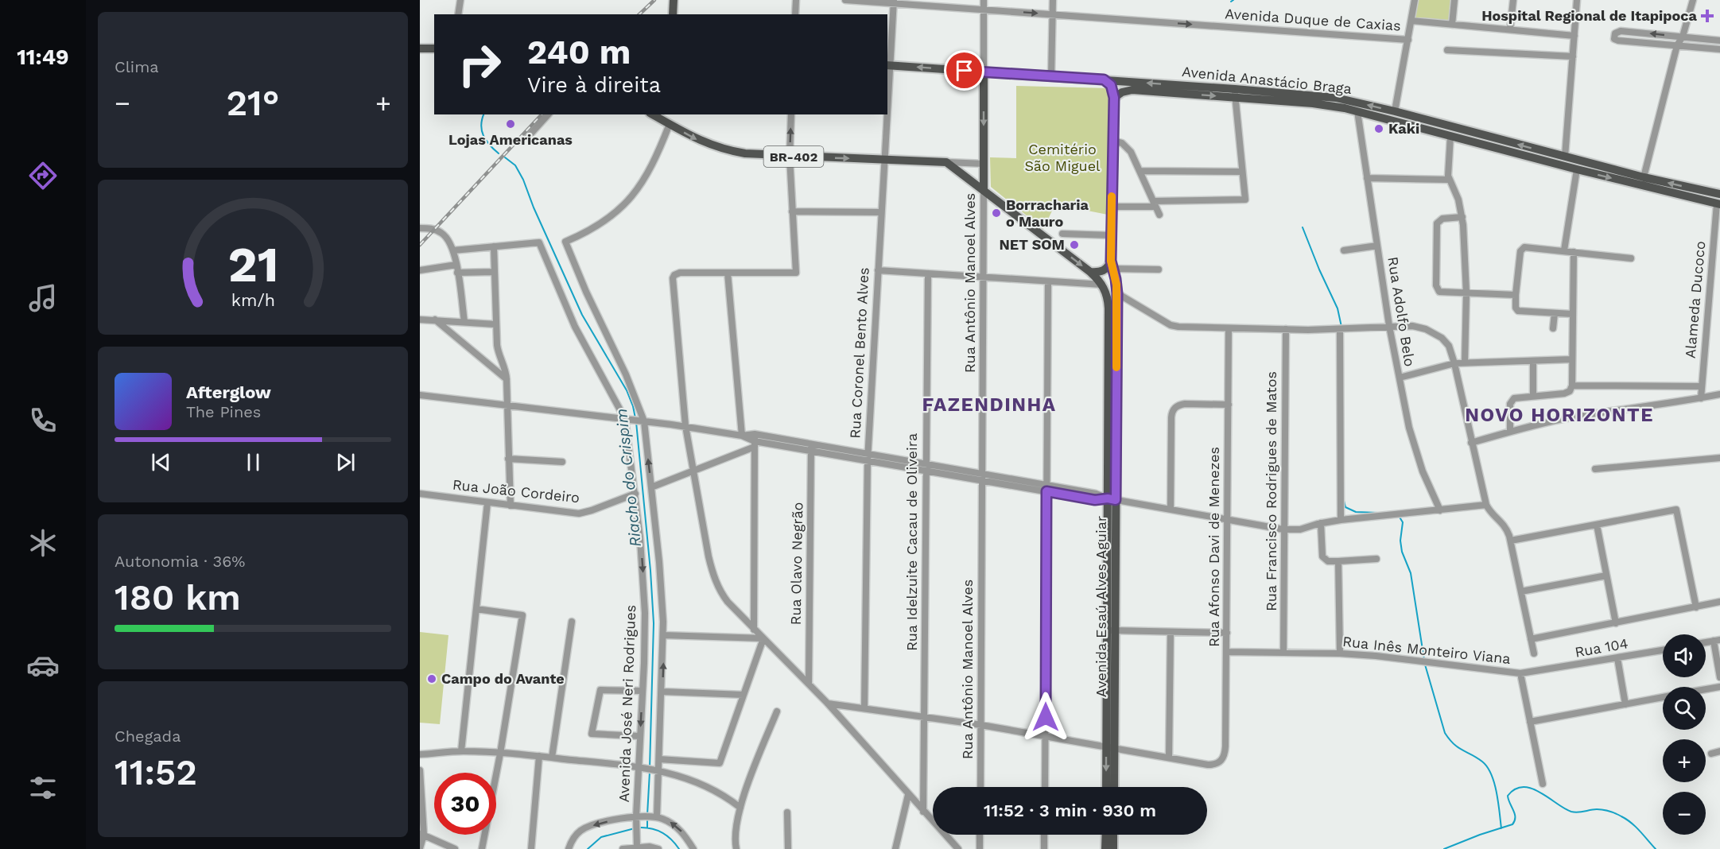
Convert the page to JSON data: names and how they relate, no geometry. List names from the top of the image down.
{
  "streets": {
    "main road": [
      "Avenida Anastácio Braga",
      "BR-402",
      "Rua Antônio Manoel Alves",
      "Avenida Esaú Alves Aguiar"
    ],
    "street": [
      "Avenida Duque de Caxias",
      "Alameda Ducoco",
      "Rua Adolfo Belo",
      "Rua Coronel Bento Alves",
      "Rua João Cordeiro",
      "Rua Francisco Rodrigues de Matos",
      "Rua Idelzuite Cacau de Oliveira",
      "Rua Afonso Davi de Menezes",
      "Rua Olavo Negrão",
      "Rua 104",
      "Rua Inês Monteiro Viana",
      "Avenida José Neri Rodrigues"
    ]
  },
  "crossings": [
    ["Avenida Duque de Caxias", "Rua Antônio Manoel Alves"],
    ["Avenida Duque de Caxias", "Rua Coronel Bento Alves"],
    ["Avenida Anastácio Braga", "Rua Antônio Manoel Alves"],
    ["Avenida Anastácio Braga", "Alameda Ducoco"],
    ["Avenida Anastácio Braga", "Rua Adolfo Belo"],
    ["Avenida Anastácio Braga", "Rua Coronel Bento Alves"],
    ["Avenida Anastácio Braga", "Avenida Esaú Alves Aguiar"],
    ["BR-402", "Rua Coronel Bento Alves"],
    ["BR-402", "Avenida Esaú Alves Aguiar"],
    ["BR-402", "Avenida José Neri Rodrigues"],
    ["Rua Antônio Manoel Alves", "Avenida Esaú Alves Aguiar"],
    ["Rua João Cordeiro", "Avenida José Neri Rodrigues"],
    ["Rua Francisco Rodrigues de Matos", "Rua Inês Monteiro Viana"],
    ["Rua Afonso Davi de Menezes", "Rua Inês Monteiro Viana"],
    ["Rua 104", "Rua Inês Monteiro Viana"]
  ],
  "one_way": ["Avenida Duque de Caxias"],
  "districts": ["FAZENDINHA", "NOVO HORIZONTE"],
  "water": ["Riacho do Crispim"],
  "parks": ["Cemitério São Miguel"],
  "places": {
    "health": ["Hospital Regional de Itapipoca"],
    "other": [
      "Lojas Americanas",
      "Kaki",
      "Borracharia o Mauro",
      "NET SOM",
      "Campo do Avante"
    ]
  },
  "page": {
    "tabs": "11:49",
    "tile": [
      "Clima",
      ["Autonomia · 36%", "180 km"],
      ["Chegada", "11:52"]
    ],
    "turn": ["240 m", "Vire à direita"],
    "heat": ["−", "21°", "+"],
    "song": ["Afterglow", "The Pines"],
    "map_buttons": ["+", "−"],
    "limit": "30",
    "trip": "11:52 · 3 min · 930 m",
    "gauge": ["21", "km/h"]
  }
}
